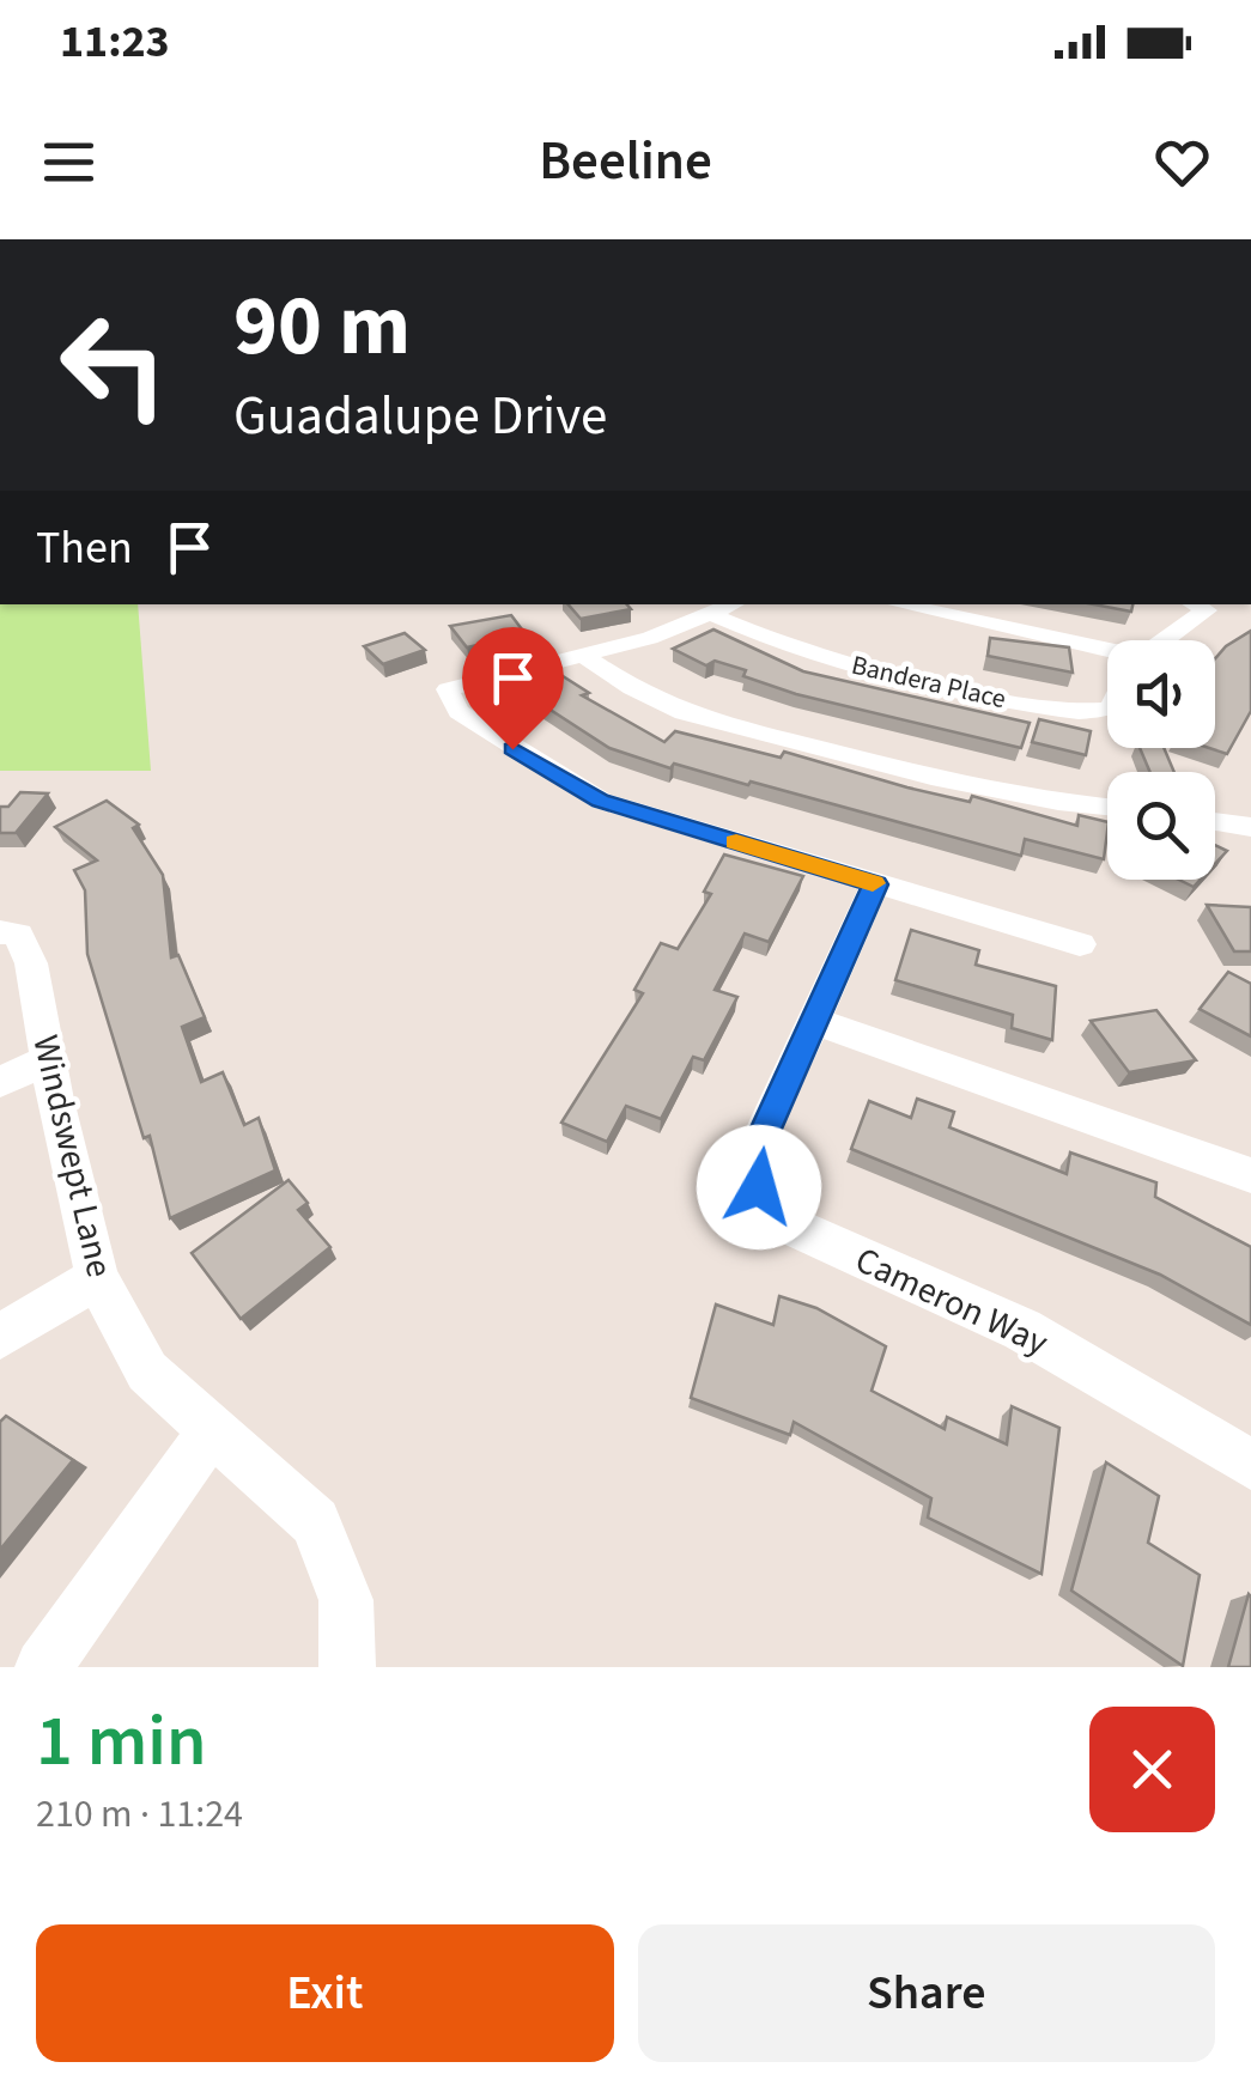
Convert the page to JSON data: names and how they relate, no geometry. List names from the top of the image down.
{
  "streets": {
    "street": ["Bandera Place", "Windswept Lane", "Cameron Way"]
  },
  "page": {
    "status": "11:23",
    "header": "Beeline",
    "turn": ["90 m", "Guadalupe Drive"],
    "then": "Then",
    "heading": ["1 min", "210 m · 11:24"],
    "buttons": ["Exit", "Share"]
  }
}
